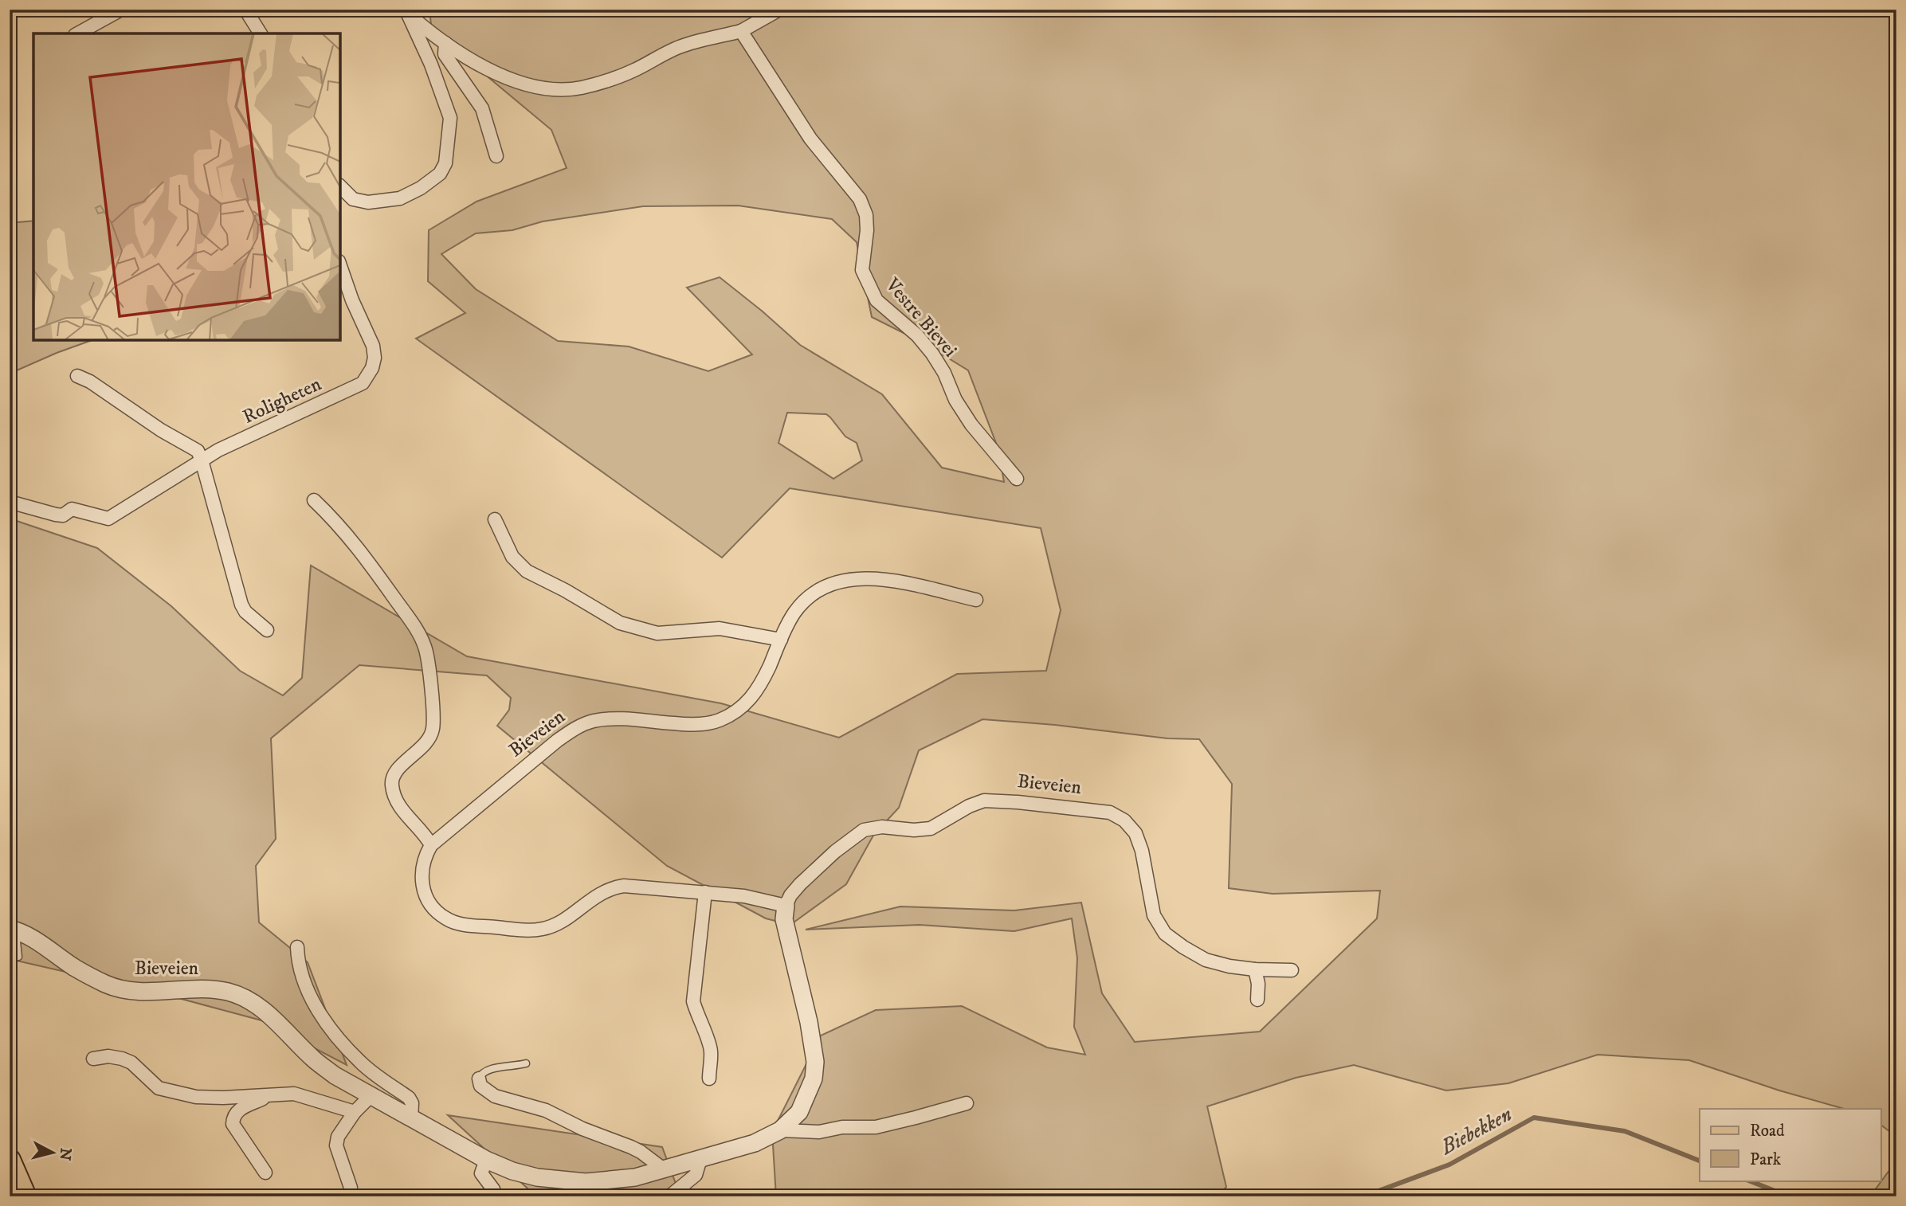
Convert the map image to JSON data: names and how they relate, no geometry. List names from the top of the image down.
{
  "streets": {
    "street": ["Vestre Bievei", "Roligheten", "Bieveien"]
  },
  "water": ["Biebekken"],
  "legend": ["Road", "Park"],
  "north": "right"
}
